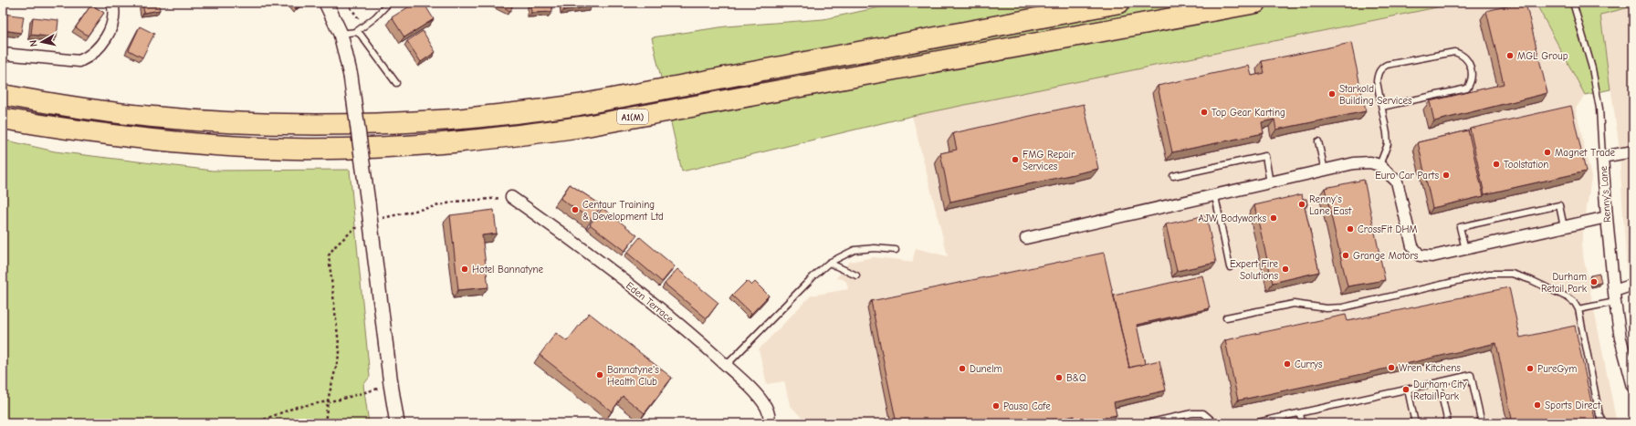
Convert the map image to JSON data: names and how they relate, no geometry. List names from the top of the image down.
{
  "streets": {
    "highway": ["A1(M)"],
    "street": ["Renny's Lane", "Eden Terrace"]
  },
  "places": [
    "MGL Group",
    "Starkold Building Services",
    "Top Gear Karting",
    "Magnet Trade",
    "FMG Repair Services",
    "Toolstation",
    "Euro Car Parts",
    "Renny's Lane East",
    "Centaur Training & Development Ltd",
    "AJW Bodyworks",
    "CrossFit DHM",
    "Grange Motors",
    "Hotel Bannatyne",
    "Expert Fire Solutions",
    "Durham Retail Park",
    "Currys",
    "Wren Kitchens",
    "Dunelm",
    "PureGym",
    "Bannatyne's Health Club",
    "B&Q",
    "Durham City Retail Park",
    "Sports Direct",
    "Pausa Cafe"
  ],
  "north": "left"
}
